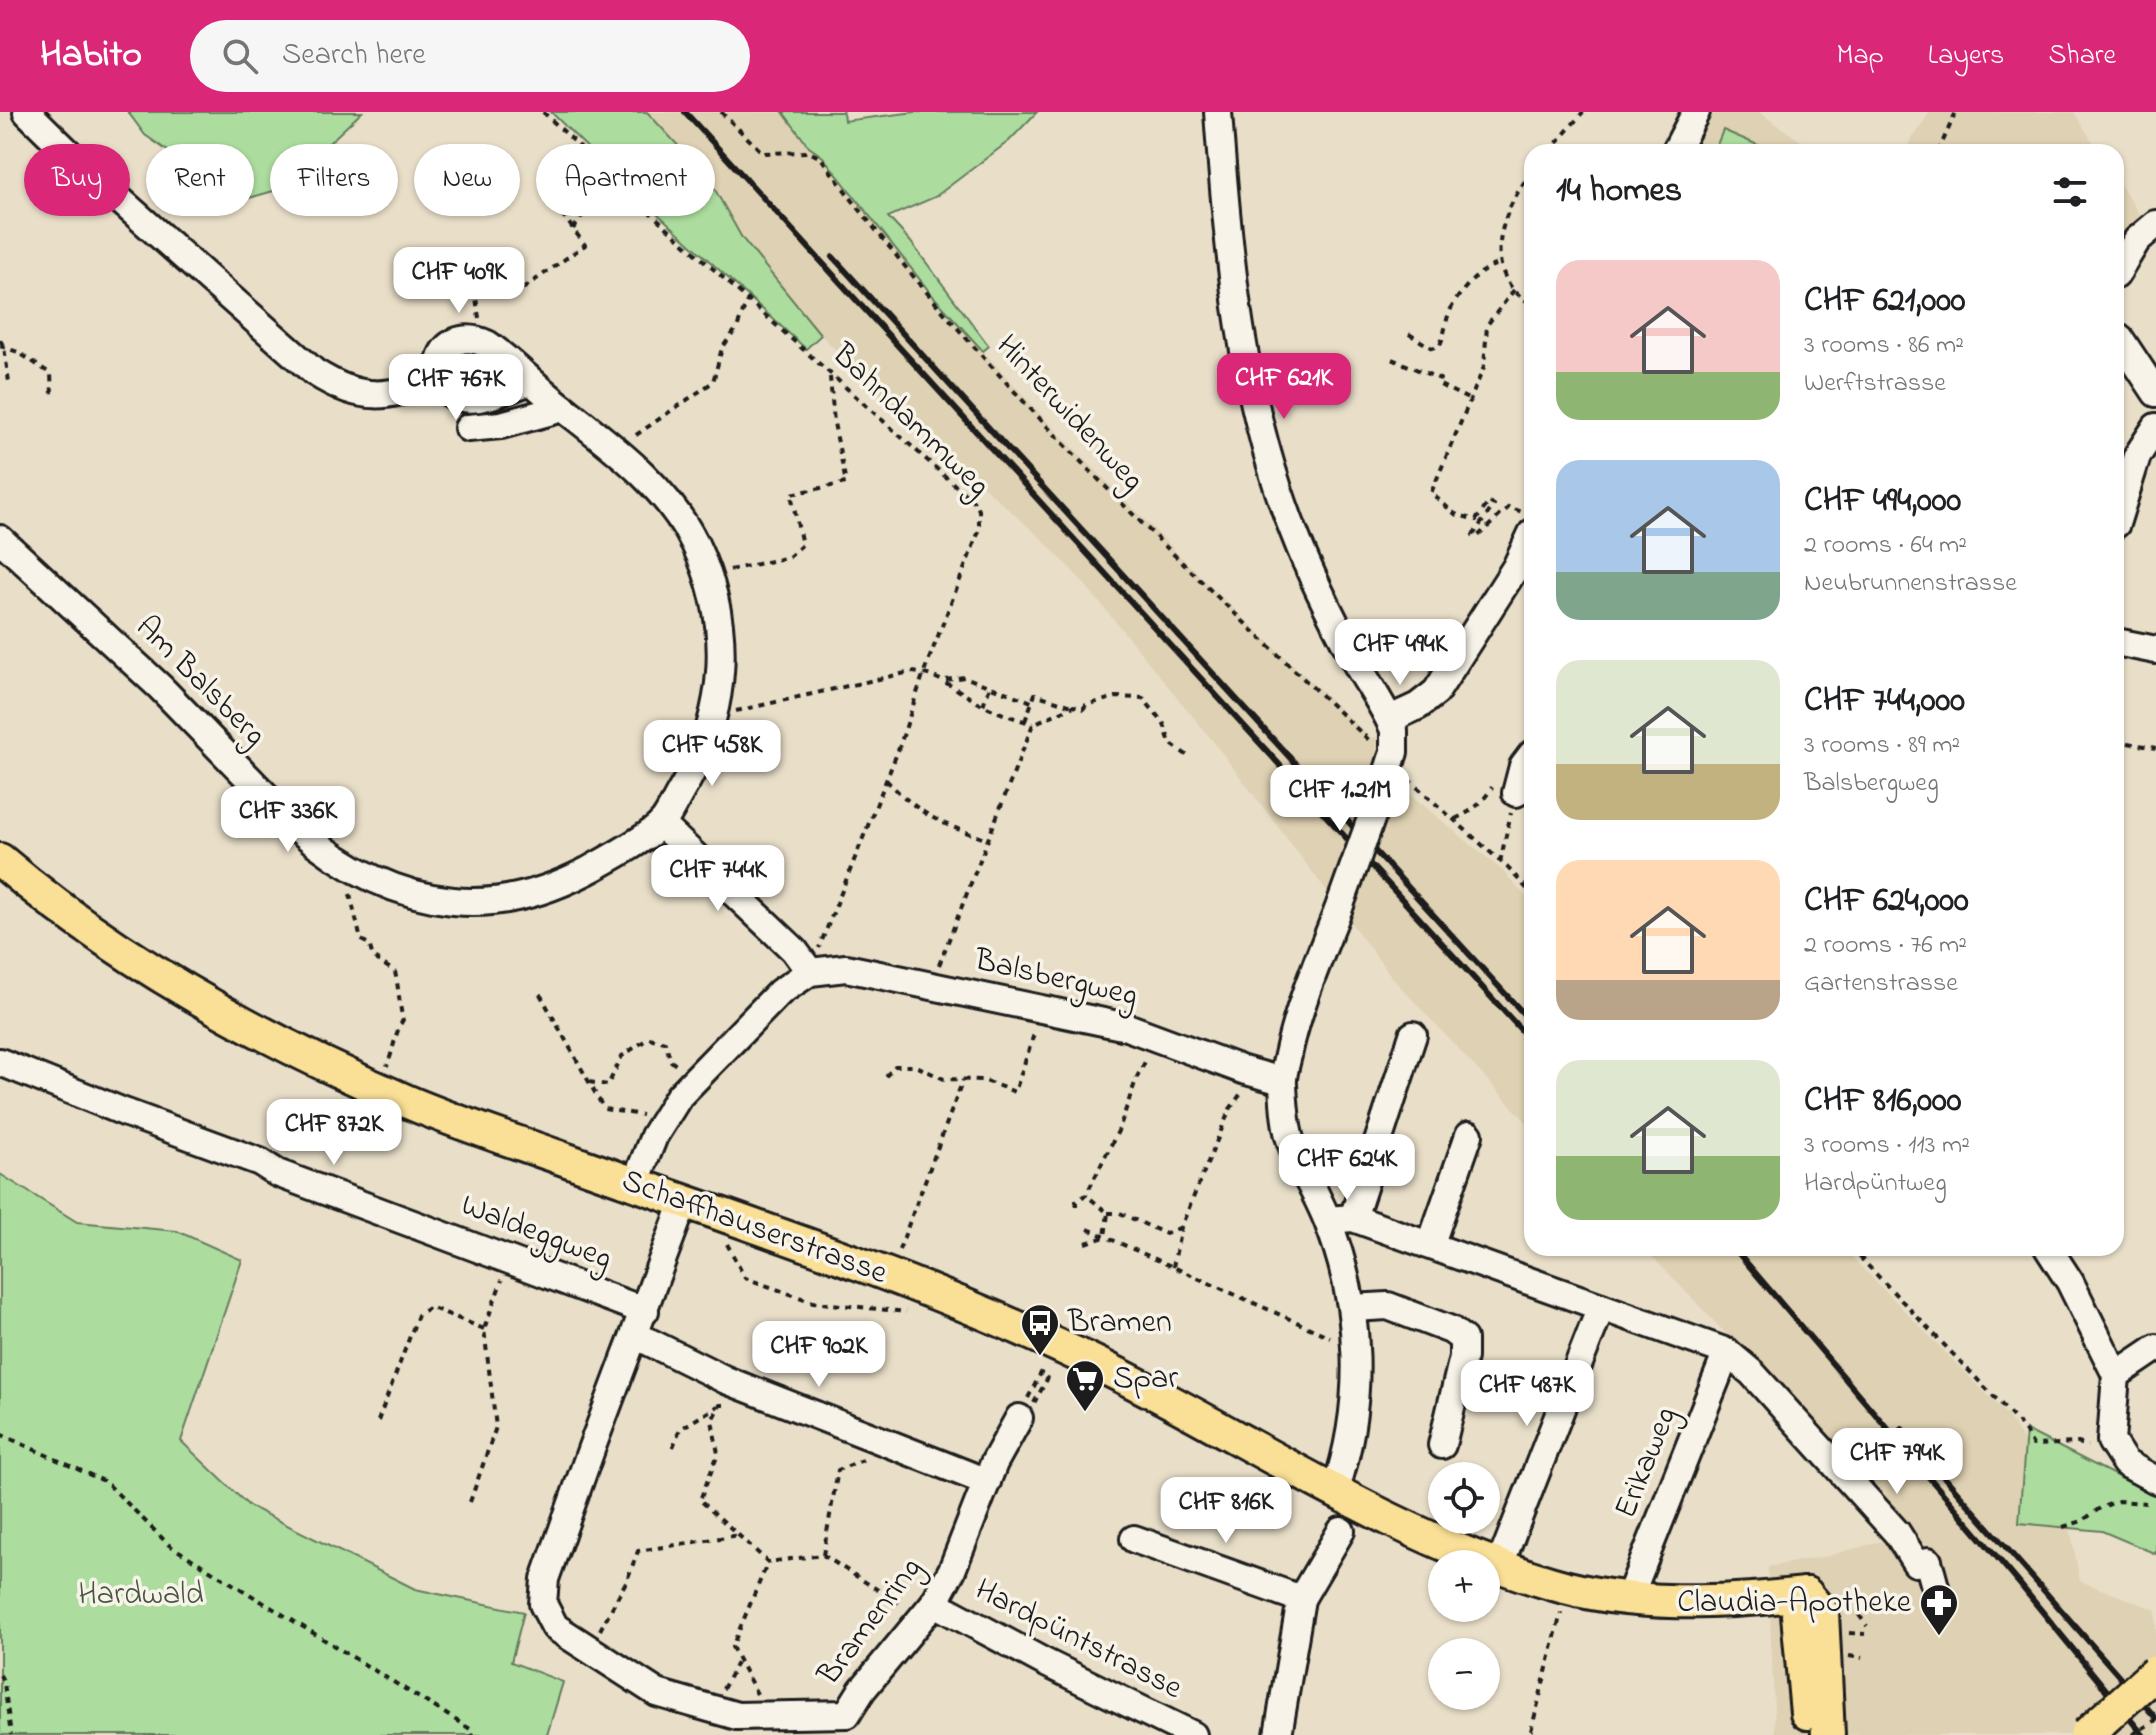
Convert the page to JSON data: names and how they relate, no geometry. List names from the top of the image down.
{
  "streets": {
    "main road": ["Schaffhauserstrasse"],
    "street": [
      "Am Balsberg",
      "Balsbergweg",
      "Waldeggweg",
      "Erikaweg",
      "Bramenring",
      "Hardpüntstrasse"
    ],
    "path": ["Hinterwidenweg", "Bahndammweg"]
  },
  "crossings": [
    ["Schaffhauserstrasse", "Erikaweg"],
    ["Schaffhauserstrasse", "Bramenring"],
    ["Waldeggweg", "Bramenring"],
    ["Bramenring", "Hardpüntstrasse"]
  ],
  "parks": ["Hardwald"],
  "places": {
    "bus stop": ["Bramen"],
    "supermarket": ["Spar"],
    "pharmacy": ["Claudia-Apotheke"]
  },
  "page": {
    "header": "Habito",
    "search": "Search here",
    "nav": ["Map", "Layers", "Share"],
    "chip": [
      "Buy",
      "Rent",
      "Filters",
      "New",
      "Apartment"
    ],
    "heading": "14 homes",
    "list": [
      {
        "name": "CHF 621,000",
        "note": "3 rooms · 86 m² · Werftstrasse"
      },
      {
        "name": "CHF 494,000",
        "note": "2 rooms · 64 m² · Neubrunnenstrasse"
      },
      {
        "name": "CHF 744,000",
        "note": "3 rooms · 89 m² · Balsbergweg"
      },
      {
        "name": "CHF 624,000",
        "note": "2 rooms · 76 m² · Gartenstrasse"
      },
      {
        "name": "CHF 816,000",
        "note": "3 rooms · 113 m² · Hardpüntweg"
      }
    ],
    "price": [
      "CHF 409K",
      "CHF 621K",
      "CHF 767K",
      "CHF 494K",
      "CHF 458K",
      "CHF 1.21M",
      "CHF 336K",
      "CHF 744K",
      "CHF 872K",
      "CHF 624K",
      "CHF 902K",
      "CHF 487K",
      "CHF 794K",
      "CHF 816K"
    ],
    "map_buttons": ["+", "−"]
  }
}
